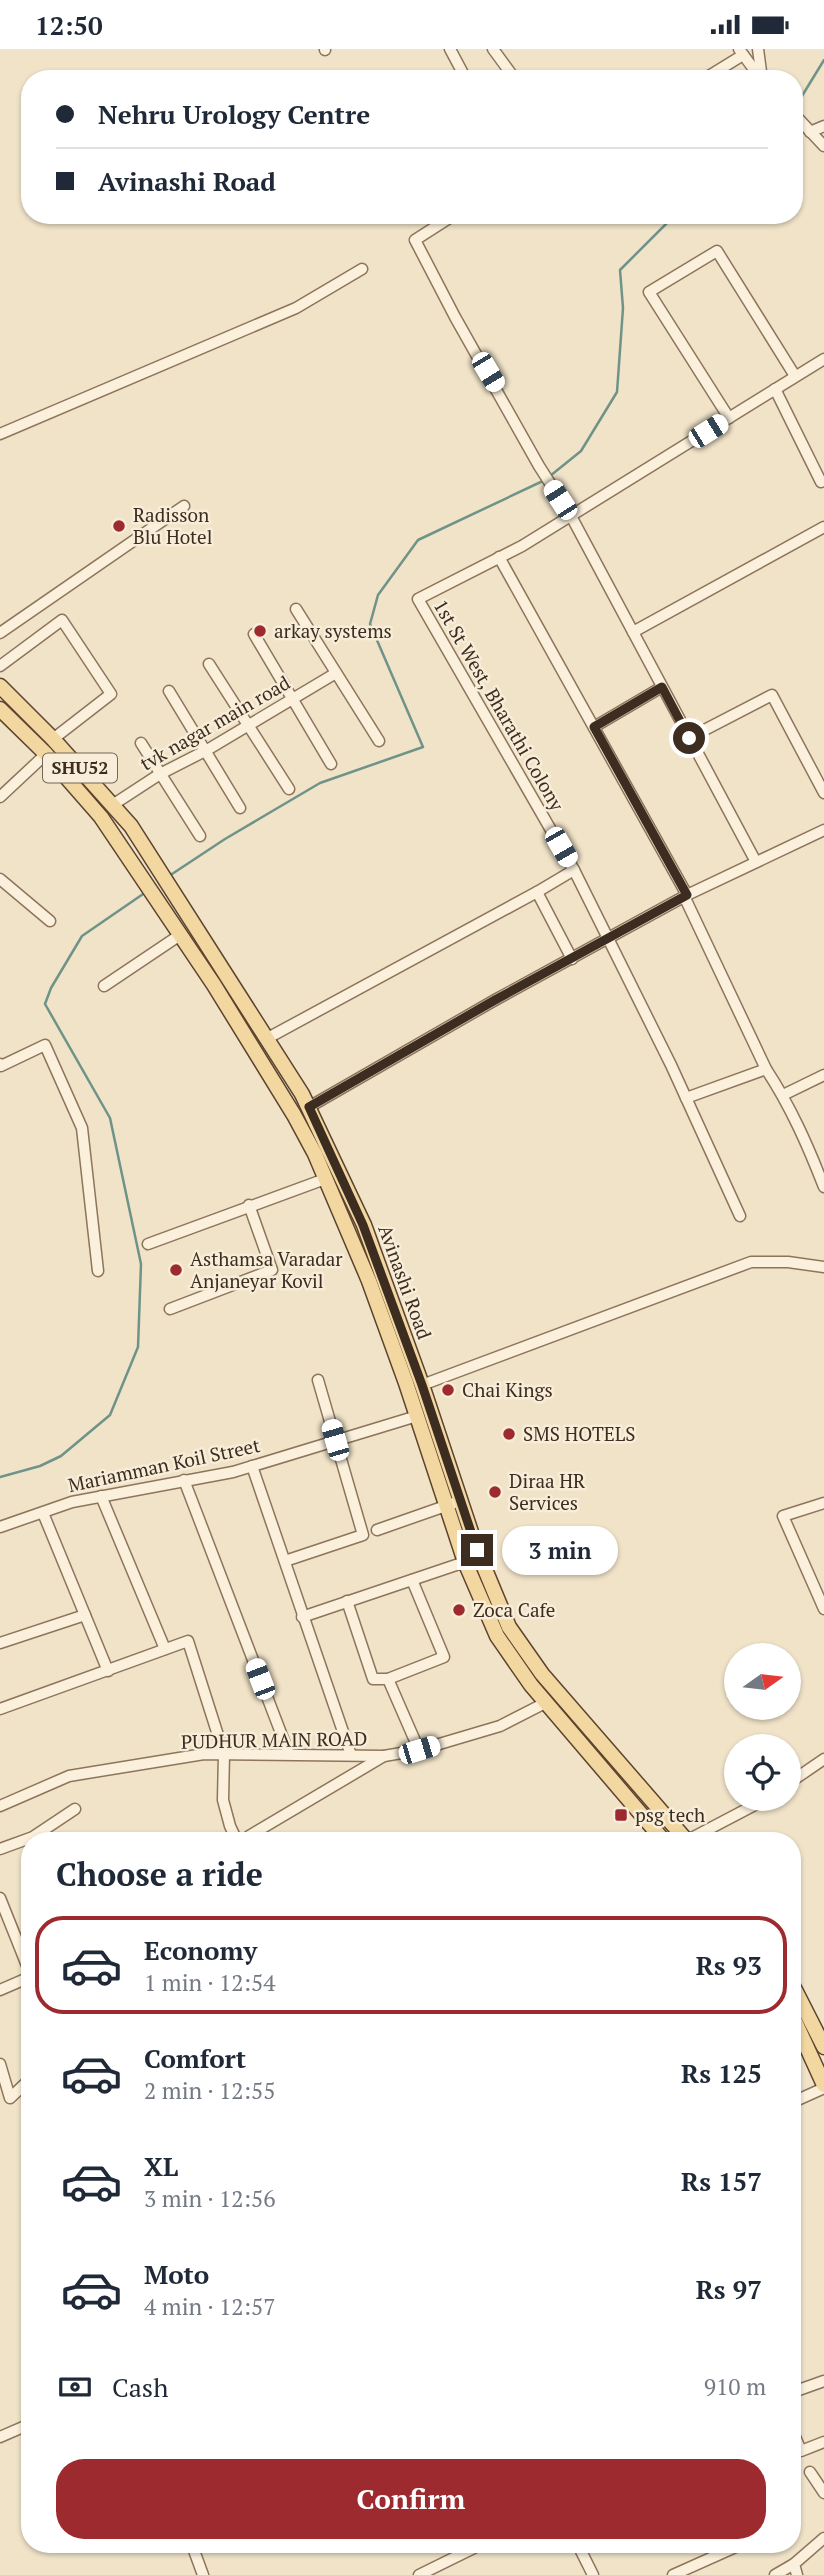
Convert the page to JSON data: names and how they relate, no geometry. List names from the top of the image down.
{
  "streets": {
    "main road": ["SHU52", "Avinashi Road"],
    "street": [
      "1st St West, Bharathi Colony",
      "tvk nagar main road",
      "Mariamman Koil Street",
      "PUDHUR MAIN ROAD"
    ]
  },
  "crossings": [
    ["tvk nagar main road", "Avinashi Road"],
    ["Avinashi Road", "Mariamman Koil Street"],
    ["Avinashi Road", "PUDHUR MAIN ROAD"]
  ],
  "places": {
    "other": [
      "Radisson Blu Hotel",
      "arkay systems",
      "Asthamsa Varadar Anjaneyar Kovil",
      "Chai Kings",
      "SMS HOTELS",
      "Diraa HR Services",
      "Zoca Cafe"
    ],
    "transit": ["psg tech"]
  },
  "north": "right",
  "page": {
    "status": "12:50",
    "banner": ["Nehru Urology Centre", "Avinashi Road"],
    "bubble": "3 min",
    "heading": "Choose a ride",
    "list": [
      {
        "name": "Economy",
        "note": "1 min · 12:54",
        "value": "Rs 93"
      },
      {
        "name": "Comfort",
        "note": "2 min · 12:55",
        "value": "Rs 125"
      },
      {
        "name": "XL",
        "note": "3 min · 12:56",
        "value": "Rs 157"
      },
      {
        "name": "Moto",
        "note": "4 min · 12:57",
        "value": "Rs 97"
      }
    ],
    "pay": ["Cash", "910 m"],
    "buttons": "Confirm"
  }
}
